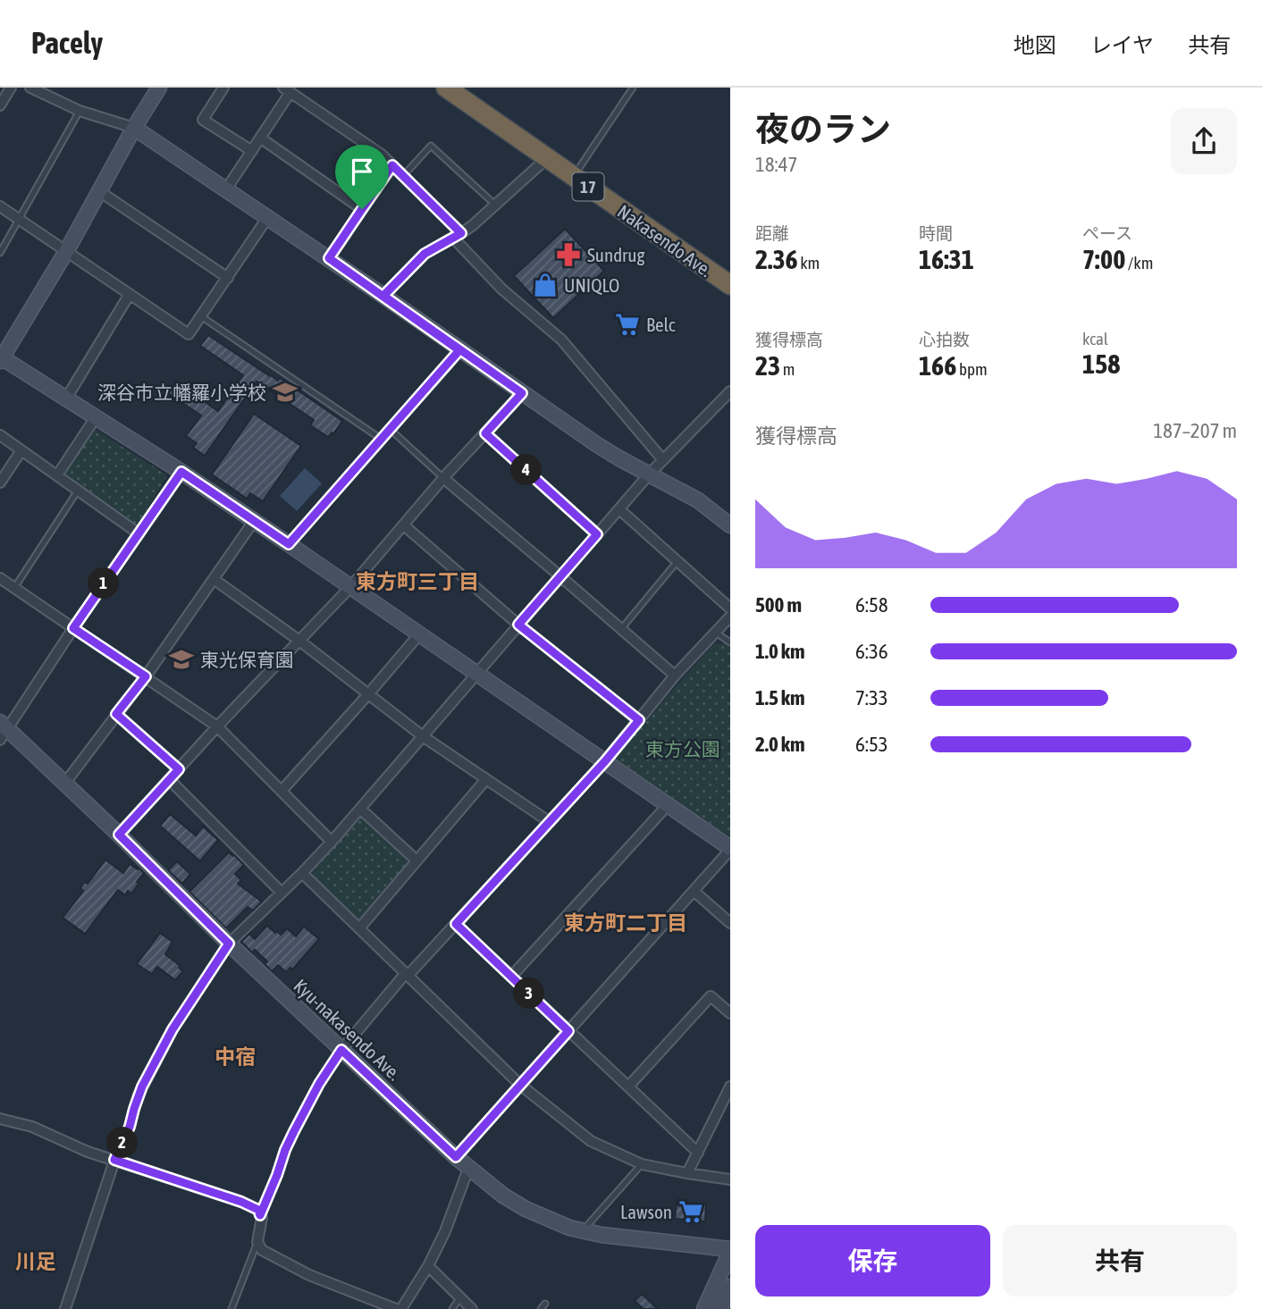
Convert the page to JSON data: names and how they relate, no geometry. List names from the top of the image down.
{
  "streets": {
    "highway": ["17", "Nakasendo Ave."],
    "street": ["Kyu-nakasendo Ave."]
  },
  "districts": [
    "東方町三丁目",
    "東方町二丁目",
    "中宿",
    "川足"
  ],
  "parks": ["東方公園"],
  "places": {
    "pharmacy": ["Sundrug"],
    "shop": ["UNIQLO"],
    "supermarket": ["Belc", "Lawson"],
    "school or university": ["深谷市立幡羅小学校", "東光保育園"]
  },
  "page": {
    "header": "Pacely",
    "nav": ["地図", "レイヤ", "共有"],
    "heading": ["夜のラン", "18:47"],
    "stats": [
      ["距離", "2.36 km"],
      ["時間", "16:31"],
      ["ペース", "7:00 /km"],
      ["獲得標高", "23 m"],
      ["心拍数", "166 bpm"],
      ["kcal", "158"]
    ],
    "chart": ["獲得標高", "187–207 m"],
    "pins": [
      "4",
      "1",
      "3",
      "2"
    ],
    "list": [
      {
        "name": "500 m",
        "note": "6:58"
      },
      {
        "name": "1.0 km",
        "note": "6:36"
      },
      {
        "name": "1.5 km",
        "note": "7:33"
      },
      {
        "name": "2.0 km",
        "note": "6:53"
      }
    ],
    "buttons": ["保存", "共有"]
  }
}
